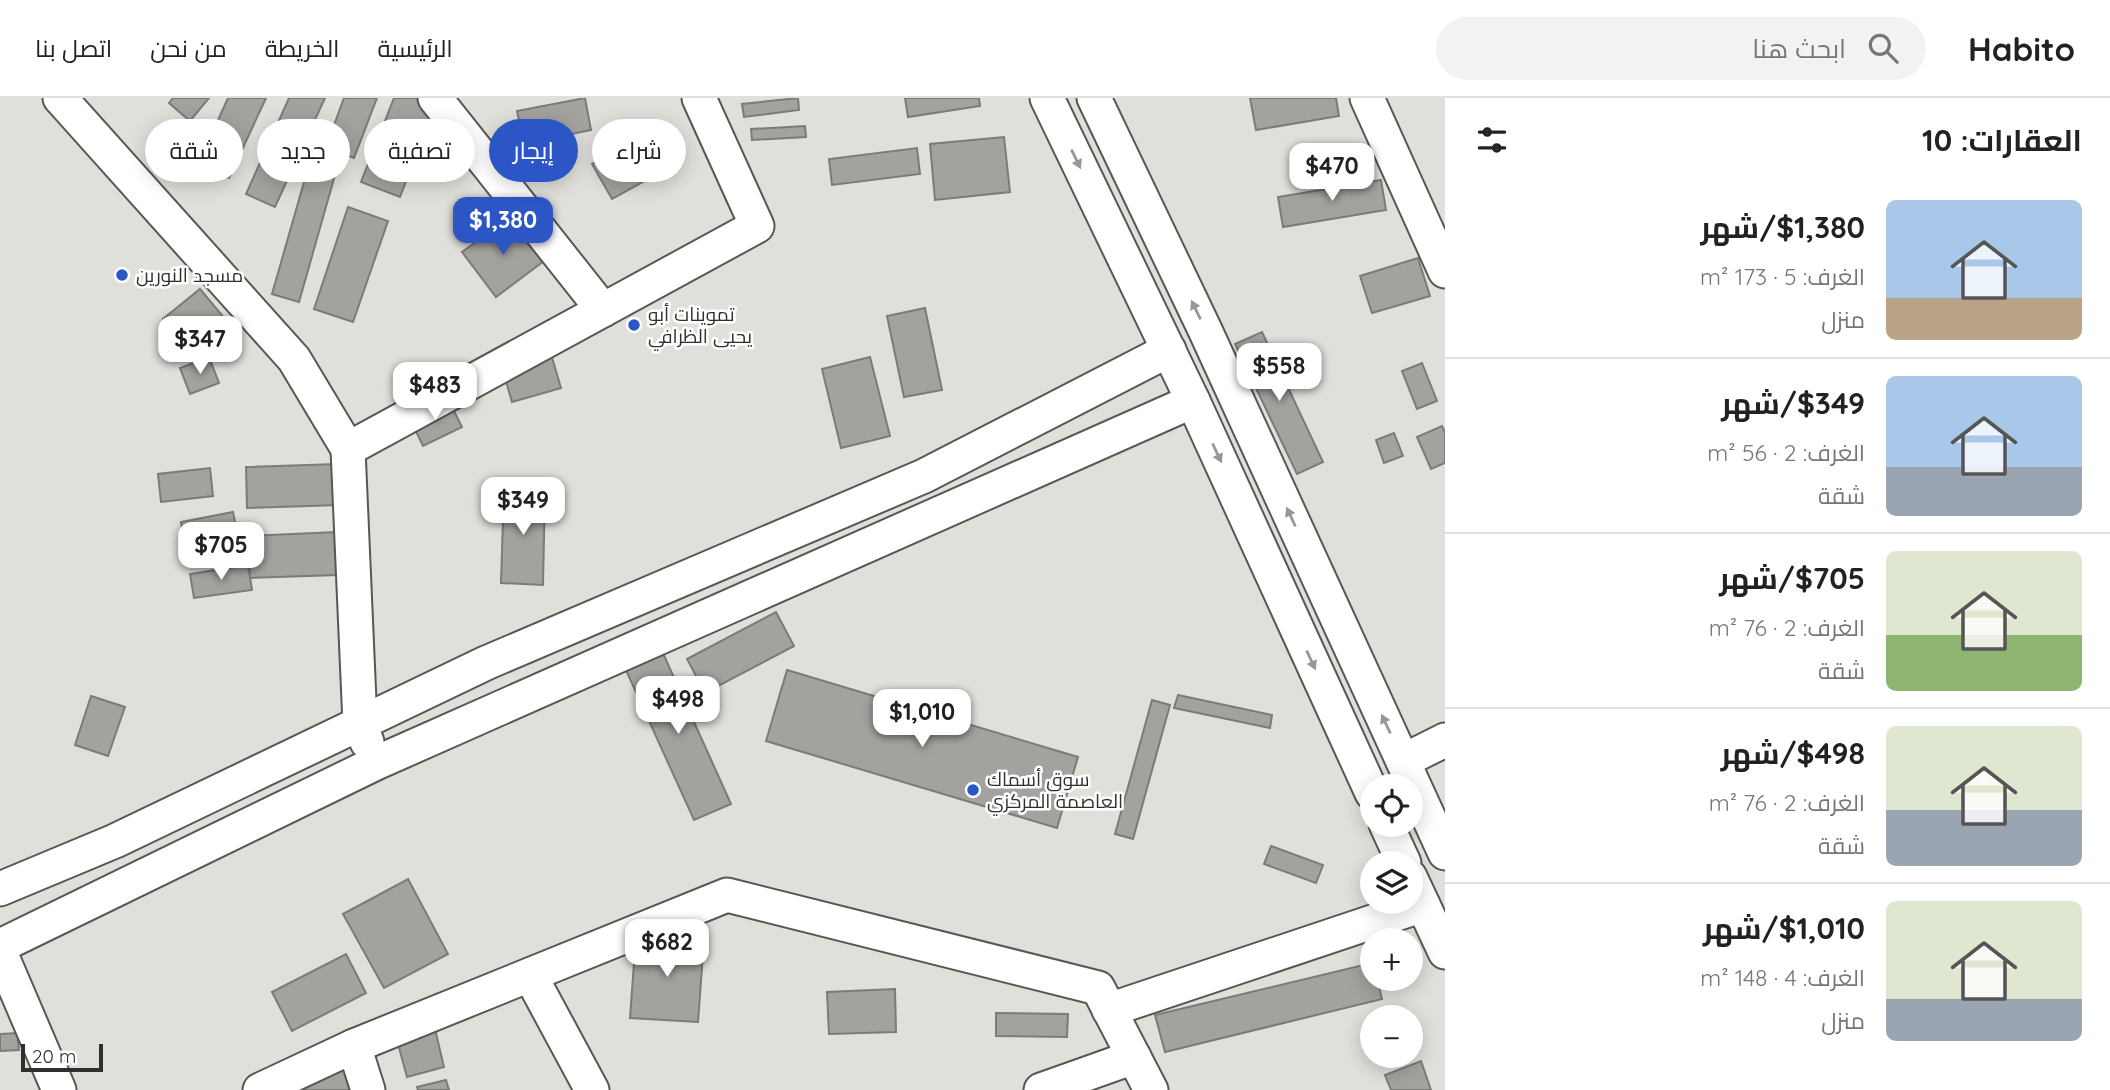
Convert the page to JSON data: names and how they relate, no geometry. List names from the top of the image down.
{
  "places": ["مسجد النورين", "تموينات أبو يحيى الظرافي", "سوق أسماك العاصمة المركزي"],
  "scale_bar": "20 m",
  "page": {
    "header": "Habito",
    "search": "ابحث هنا",
    "nav": [
      "الرئيسية",
      "الخريطة",
      "من نحن",
      "اتصل بنا"
    ],
    "heading": "العقارات: 10",
    "chip": [
      "شراء",
      "إيجار",
      "تصفية",
      "جديد",
      "شقة"
    ],
    "price": [
      "$470",
      "$1,380",
      "$347",
      "$558",
      "$483",
      "$349",
      "$705",
      "$498",
      "$1,010",
      "$682"
    ],
    "list": [
      {
        "name": "$1,380/شهر",
        "note": "الغرف: 5 · 173 m² · منزل"
      },
      {
        "name": "$349/شهر",
        "note": "الغرف: 2 · 56 m² · شقة"
      },
      {
        "name": "$705/شهر",
        "note": "الغرف: 2 · 76 m² · شقة"
      },
      {
        "name": "$498/شهر",
        "note": "الغرف: 2 · 76 m² · شقة"
      },
      {
        "name": "$1,010/شهر",
        "note": "الغرف: 4 · 148 m² · منزل"
      }
    ],
    "map_buttons": ["+", "−"],
    "scale": "20 m"
  }
}
